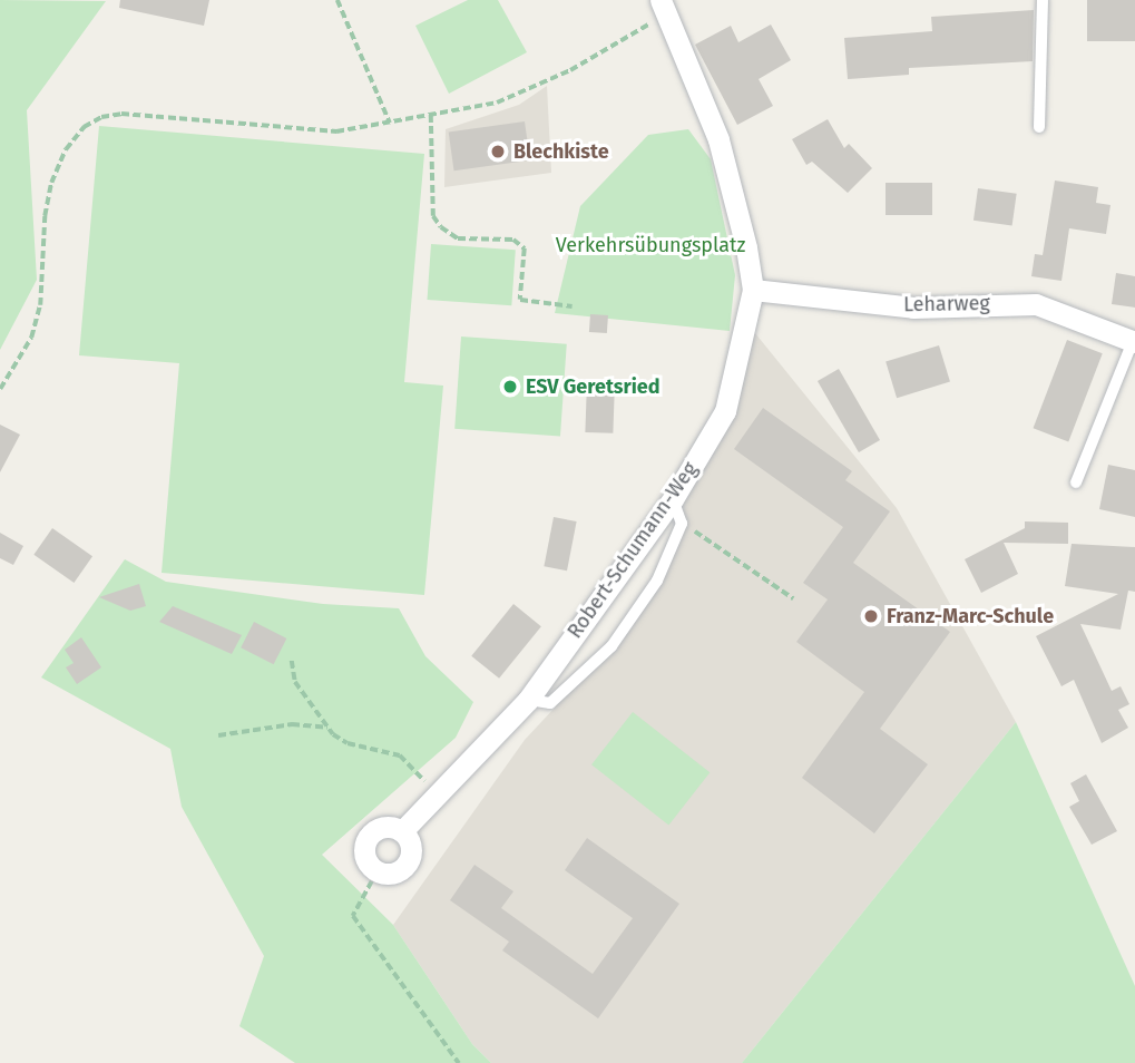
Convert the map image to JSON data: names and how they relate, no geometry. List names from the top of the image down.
{
  "streets": {
    "street": ["Leharweg", "Robert-Schumann-Weg"]
  },
  "crossings": [
    ["Leharweg", "Robert-Schumann-Weg"]
  ],
  "parks": ["Verkehrsübungsplatz"],
  "places": ["Blechkiste", "ESV Geretsried", "Franz-Marc-Schule"]
}
